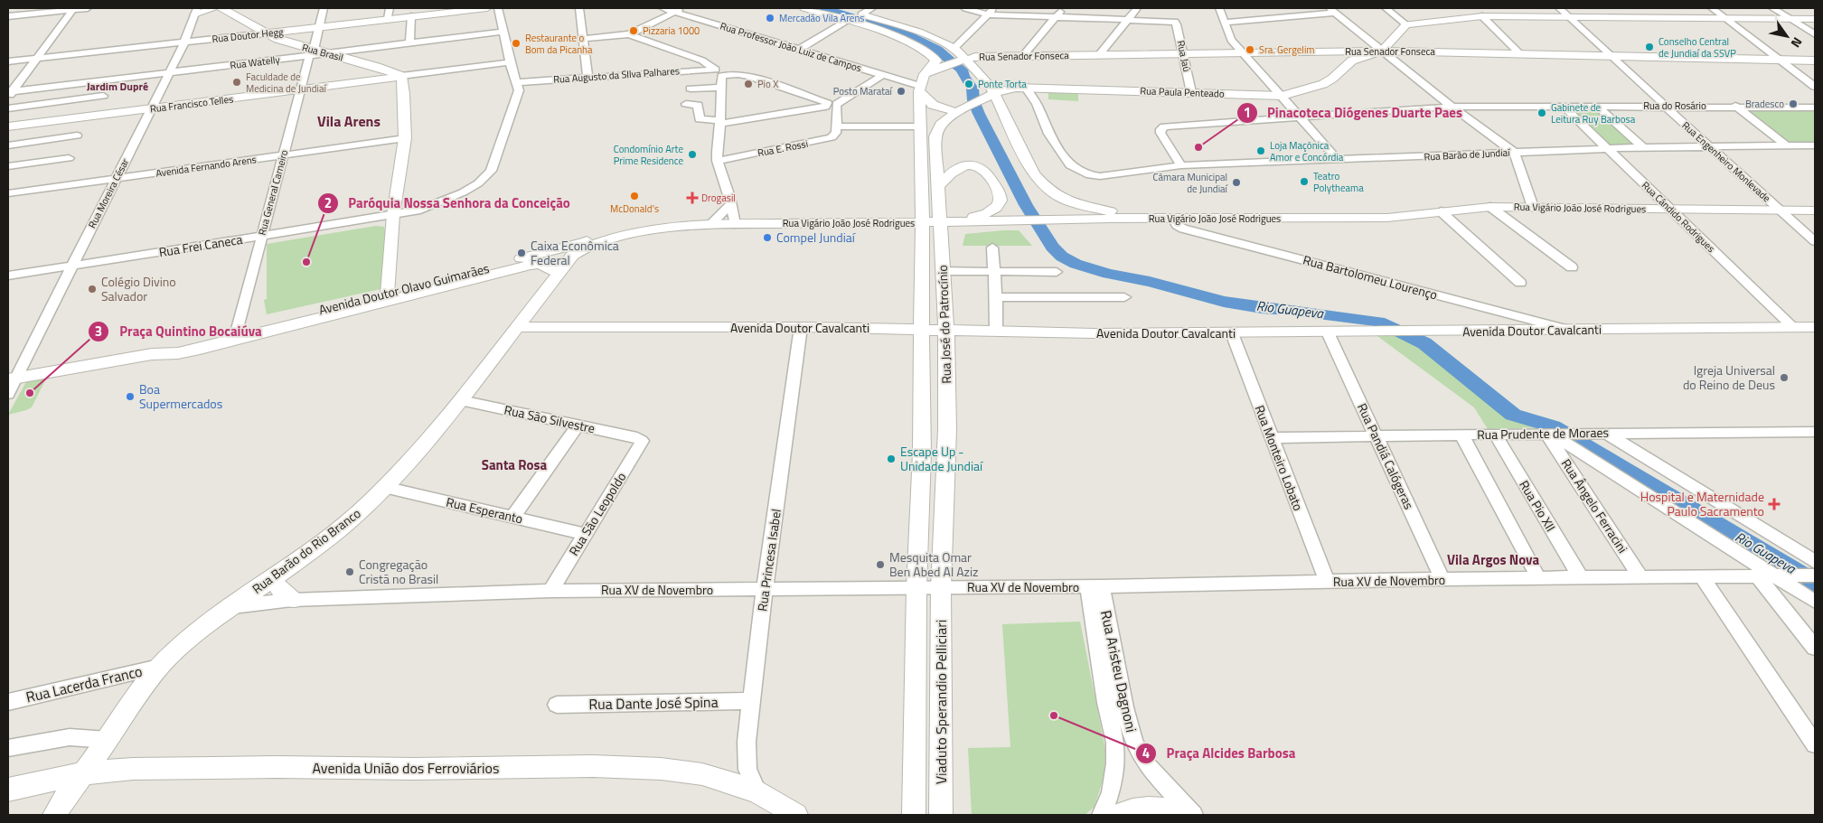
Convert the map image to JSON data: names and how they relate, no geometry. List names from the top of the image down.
{
  "streets": {
    "main road": [
      "Rua Doutor Hegg",
      "Rua Senador Fonseca",
      "Rua Brasil",
      "Rua Paula Penteado",
      "Rua Francisco Telles",
      "Rua Vigário João José Rodrigues",
      "Avenida Doutor Olavo Guimarães",
      "Rua José do Patrocínio",
      "Avenida Doutor Cavalcanti",
      "Rua Barão do Rio Branco",
      "Viaduto Sperandio Pelliciari",
      "Avenida União dos Ferroviários"
    ],
    "street": [
      "Rua Professor João Luiz de Campos",
      "Rua Jaú",
      "Rua Watelly",
      "Rua Augusto da SIlva Palhares",
      "Rua do Rosário",
      "Rua E. Rossi",
      "Rua Barão de Jundiaí",
      "Rua Engenheiro Monlevade",
      "Avenida Fernando Arens",
      "Rua General Carneiro",
      "Rua Moreira César",
      "Rua Cândido Rodrigues",
      "Rua Frei Caneca",
      "Rua Bartolomeu Lourenço",
      "Rua São Silvestre",
      "Rua Prudente de Moraes",
      "Rua Pandiá Calógeras",
      "Rua Monteiro Lobato",
      "Rua Pio XII",
      "Rua Ângelo Ferracini",
      "Rua Esperanto",
      "Rua São Leopoldo",
      "Rua Princesa Isabel",
      "Rua XV de Novembro",
      "Rua Aristeu Dagnoni",
      "Rua Lacerda Franco",
      "Rua Dante José Spina"
    ]
  },
  "crossings": [
    ["Rua Doutor Hegg", "Rua Brasil"],
    ["Rua Doutor Hegg", "Rua General Carneiro"],
    ["Rua Doutor Hegg", "Rua Moreira César"],
    ["Rua Professor João Luiz de Campos", "Rua José do Patrocínio"],
    ["Rua Senador Fonseca", "Rua Jaú"],
    ["Rua Senador Fonseca", "Rua Paula Penteado"],
    ["Rua Senador Fonseca", "Rua Engenheiro Monlevade"],
    ["Rua Brasil", "Rua Watelly"],
    ["Rua Brasil", "Rua Francisco Telles"],
    ["Rua Brasil", "Rua General Carneiro"],
    ["Rua Jaú", "Rua Paula Penteado"],
    ["Rua Watelly", "Rua General Carneiro"],
    ["Rua Watelly", "Rua Moreira César"],
    ["Rua Augusto da SIlva Palhares", "Rua Frei Caneca"],
    ["Rua Paula Penteado", "Rua Barão de Jundiaí"],
    ["Rua Paula Penteado", "Rua José do Patrocínio"],
    ["Rua Francisco Telles", "Rua General Carneiro"],
    ["Rua Francisco Telles", "Rua Moreira César"],
    ["Rua do Rosário", "Rua Barão de Jundiaí"],
    ["Rua do Rosário", "Rua Engenheiro Monlevade"],
    ["Rua do Rosário", "Rua Cândido Rodrigues"],
    ["Rua Barão de Jundiaí", "Rua Engenheiro Monlevade"],
    ["Rua Barão de Jundiaí", "Rua Cândido Rodrigues"],
    ["Rua Engenheiro Monlevade", "Rua Vigário João José Rodrigues"],
    ["Avenida Fernando Arens", "Rua General Carneiro"],
    ["Avenida Fernando Arens", "Rua Moreira César"],
    ["Rua General Carneiro", "Rua Frei Caneca"],
    ["Rua General Carneiro", "Avenida Doutor Olavo Guimarães"],
    ["Rua Moreira César", "Rua Frei Caneca"],
    ["Rua Moreira César", "Avenida Doutor Olavo Guimarães"],
    ["Rua Vigário João José Rodrigues", "Rua Cândido Rodrigues"],
    ["Rua Vigário João José Rodrigues", "Rua Bartolomeu Lourenço"],
    ["Rua Vigário João José Rodrigues", "Avenida Doutor Olavo Guimarães"],
    ["Rua Vigário João José Rodrigues", "Rua José do Patrocínio"],
    ["Rua Vigário João José Rodrigues", "Rua Barão do Rio Branco"],
    ["Rua Cândido Rodrigues", "Avenida Doutor Cavalcanti"],
    ["Rua Bartolomeu Lourenço", "Avenida Doutor Cavalcanti"],
    ["Avenida Doutor Olavo Guimarães", "Rua Barão do Rio Branco"],
    ["Rua José do Patrocínio", "Avenida Doutor Cavalcanti"],
    ["Rua José do Patrocínio", "Rua XV de Novembro"],
    ["Rua José do Patrocínio", "Viaduto Sperandio Pelliciari"],
    ["Avenida Doutor Cavalcanti", "Rua Pandiá Calógeras"],
    ["Avenida Doutor Cavalcanti", "Rua Monteiro Lobato"],
    ["Avenida Doutor Cavalcanti", "Rua Barão do Rio Branco"],
    ["Avenida Doutor Cavalcanti", "Rua Princesa Isabel"],
    ["Rua São Silvestre", "Rua São Leopoldo"],
    ["Rua São Silvestre", "Rua Barão do Rio Branco"],
    ["Rua Prudente de Moraes", "Rua Pandiá Calógeras"],
    ["Rua Prudente de Moraes", "Rua Monteiro Lobato"],
    ["Rua Prudente de Moraes", "Rua Pio XII"],
    ["Rua Prudente de Moraes", "Rua Ângelo Ferracini"],
    ["Rua Pandiá Calógeras", "Rua XV de Novembro"],
    ["Rua Monteiro Lobato", "Rua XV de Novembro"],
    ["Rua Pio XII", "Rua XV de Novembro"],
    ["Rua Ângelo Ferracini", "Rua XV de Novembro"],
    ["Rua Esperanto", "Rua São Leopoldo"],
    ["Rua Esperanto", "Rua Barão do Rio Branco"],
    ["Rua São Leopoldo", "Rua XV de Novembro"],
    ["Rua Barão do Rio Branco", "Rua XV de Novembro"],
    ["Rua Barão do Rio Branco", "Rua Lacerda Franco"],
    ["Rua Barão do Rio Branco", "Avenida União dos Ferroviários"],
    ["Rua Princesa Isabel", "Rua XV de Novembro"],
    ["Rua Princesa Isabel", "Rua Dante José Spina"],
    ["Rua Princesa Isabel", "Avenida União dos Ferroviários"],
    ["Rua XV de Novembro", "Rua Aristeu Dagnoni"],
    ["Rua XV de Novembro", "Viaduto Sperandio Pelliciari"]
  ],
  "districts": [
    "Jardim Dupré",
    "Vila Arens",
    "Santa Rosa",
    "Vila Argos Nova"
  ],
  "water": ["Rio Guapeva"],
  "places": {
    "other": [
      "Mercadão Vila Arens",
      "Pizzaria 1000",
      "Restaurante o Bom da Picanha",
      "Conselho Central de Jundiaí da SSVP",
      "Sra. Gergelim",
      "Faculdade de Medicina de Jundiaí",
      "Pio X",
      "Ponte Torta",
      "Posto Marataí",
      "Bradesco",
      "Gabinete de Leitura Ruy Barbosa",
      "Pinacoteca Diógenes Duarte Paes",
      "Loja Maçônica Amor e Concórdia",
      "Condomínio Arte Prime Residence",
      "Teatro Polytheama",
      "Câmara Municipal de Jundiaí",
      "McDonald's",
      "Compel Jundiaí",
      "Caixa Econômica Federal",
      "Paróquia Nossa Senhora da Conceição",
      "Colégio Divino Salvador",
      "Igreja Universal do Reino de Deus",
      "Praça Quintino Bocaiúva",
      "Boa Supermercados",
      "Escape Up - Unidade Jundiaí",
      "Mesquita Omar Ben Abed Al Aziz",
      "Congregação Cristã no Brasil",
      "Praça Alcides Barbosa"
    ],
    "health": ["Drogasil", "Hospital e Maternidade Paulo Sacramento"]
  },
  "north": "bottom right"
}
